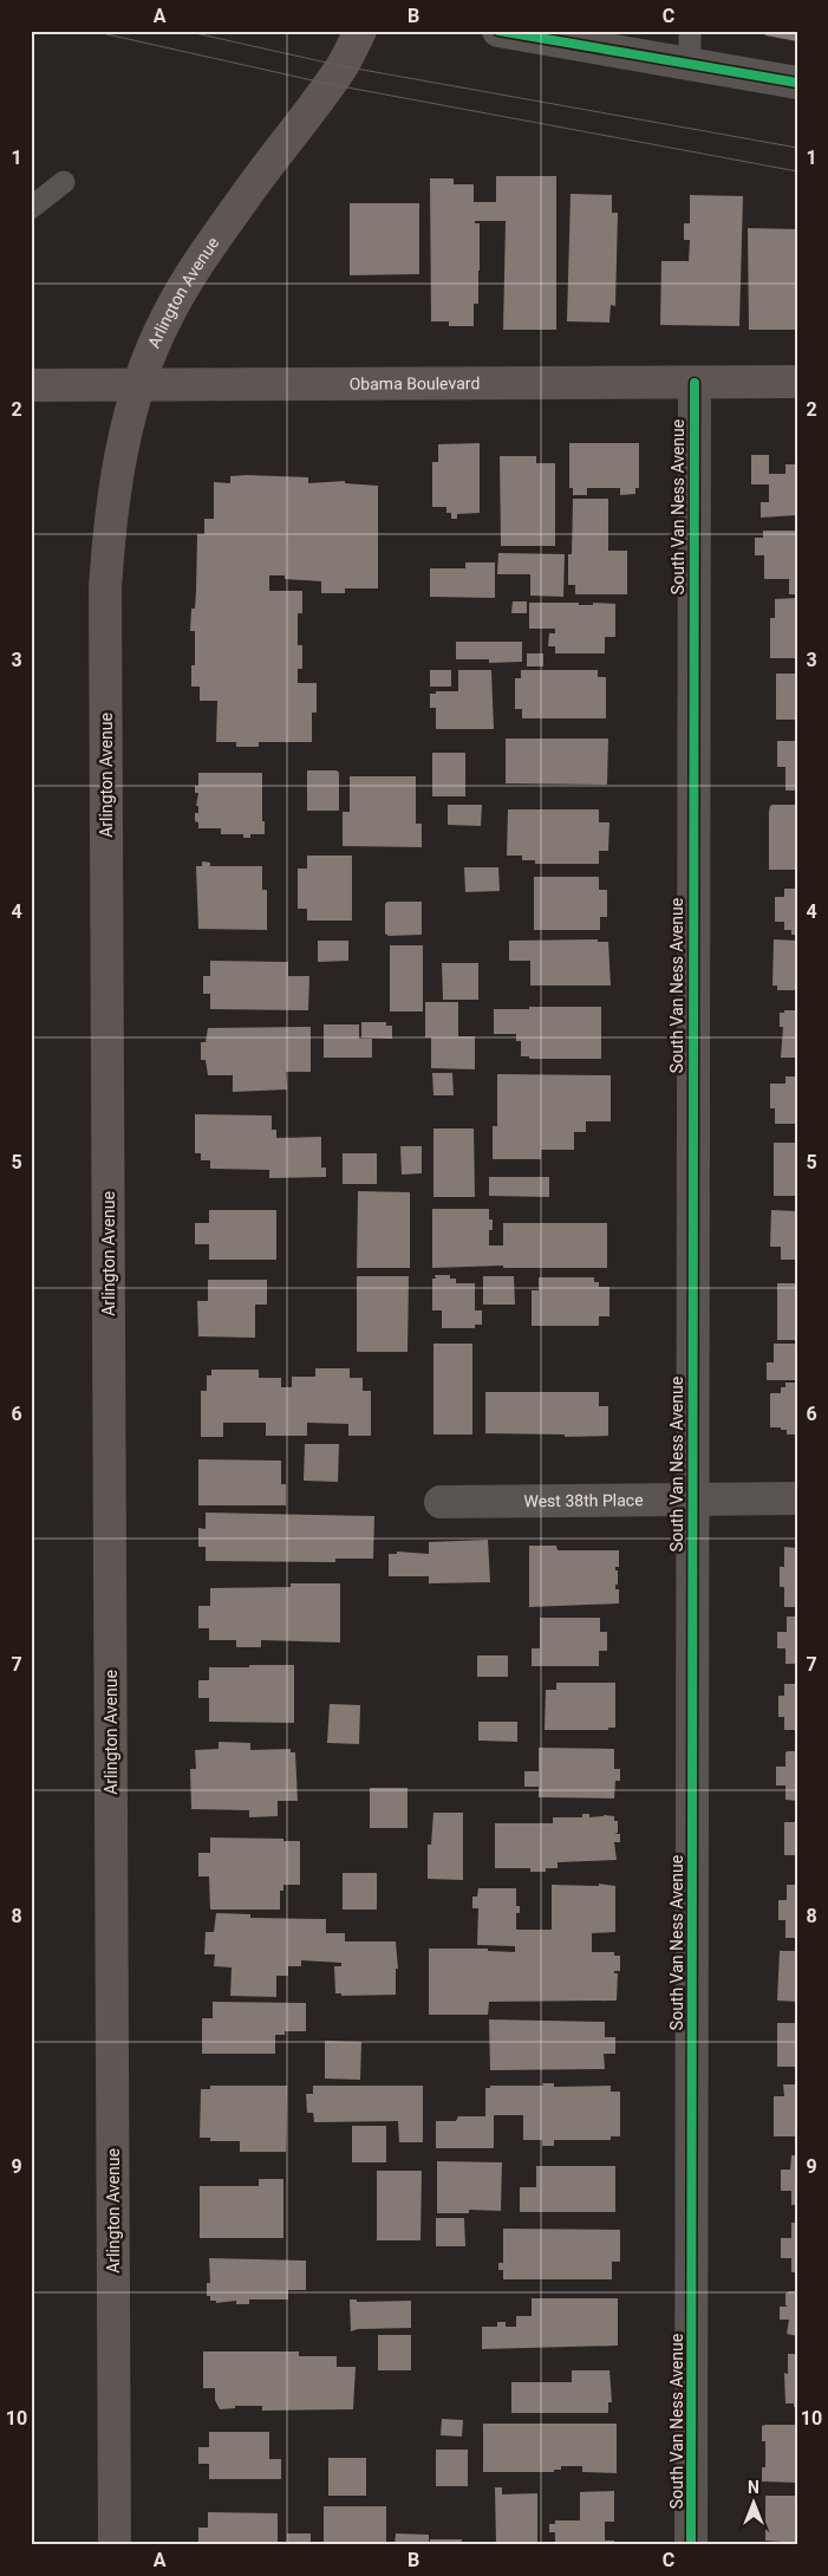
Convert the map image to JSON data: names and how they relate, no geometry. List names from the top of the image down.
{
  "streets": {
    "main road": ["Arlington Avenue", "Obama Boulevard"],
    "street": ["South Van Ness Avenue", "West 38th Place"]
  },
  "crossings": [
    ["Arlington Avenue", "Obama Boulevard"],
    ["Obama Boulevard", "South Van Ness Avenue"],
    ["South Van Ness Avenue", "West 38th Place"]
  ],
  "north": "top",
  "grid": {
    "columns": ["A", "B", "C"],
    "rows": [
      "1",
      "2",
      "3",
      "4",
      "5",
      "6",
      "7",
      "8",
      "9",
      "10"
    ]
  }
}
